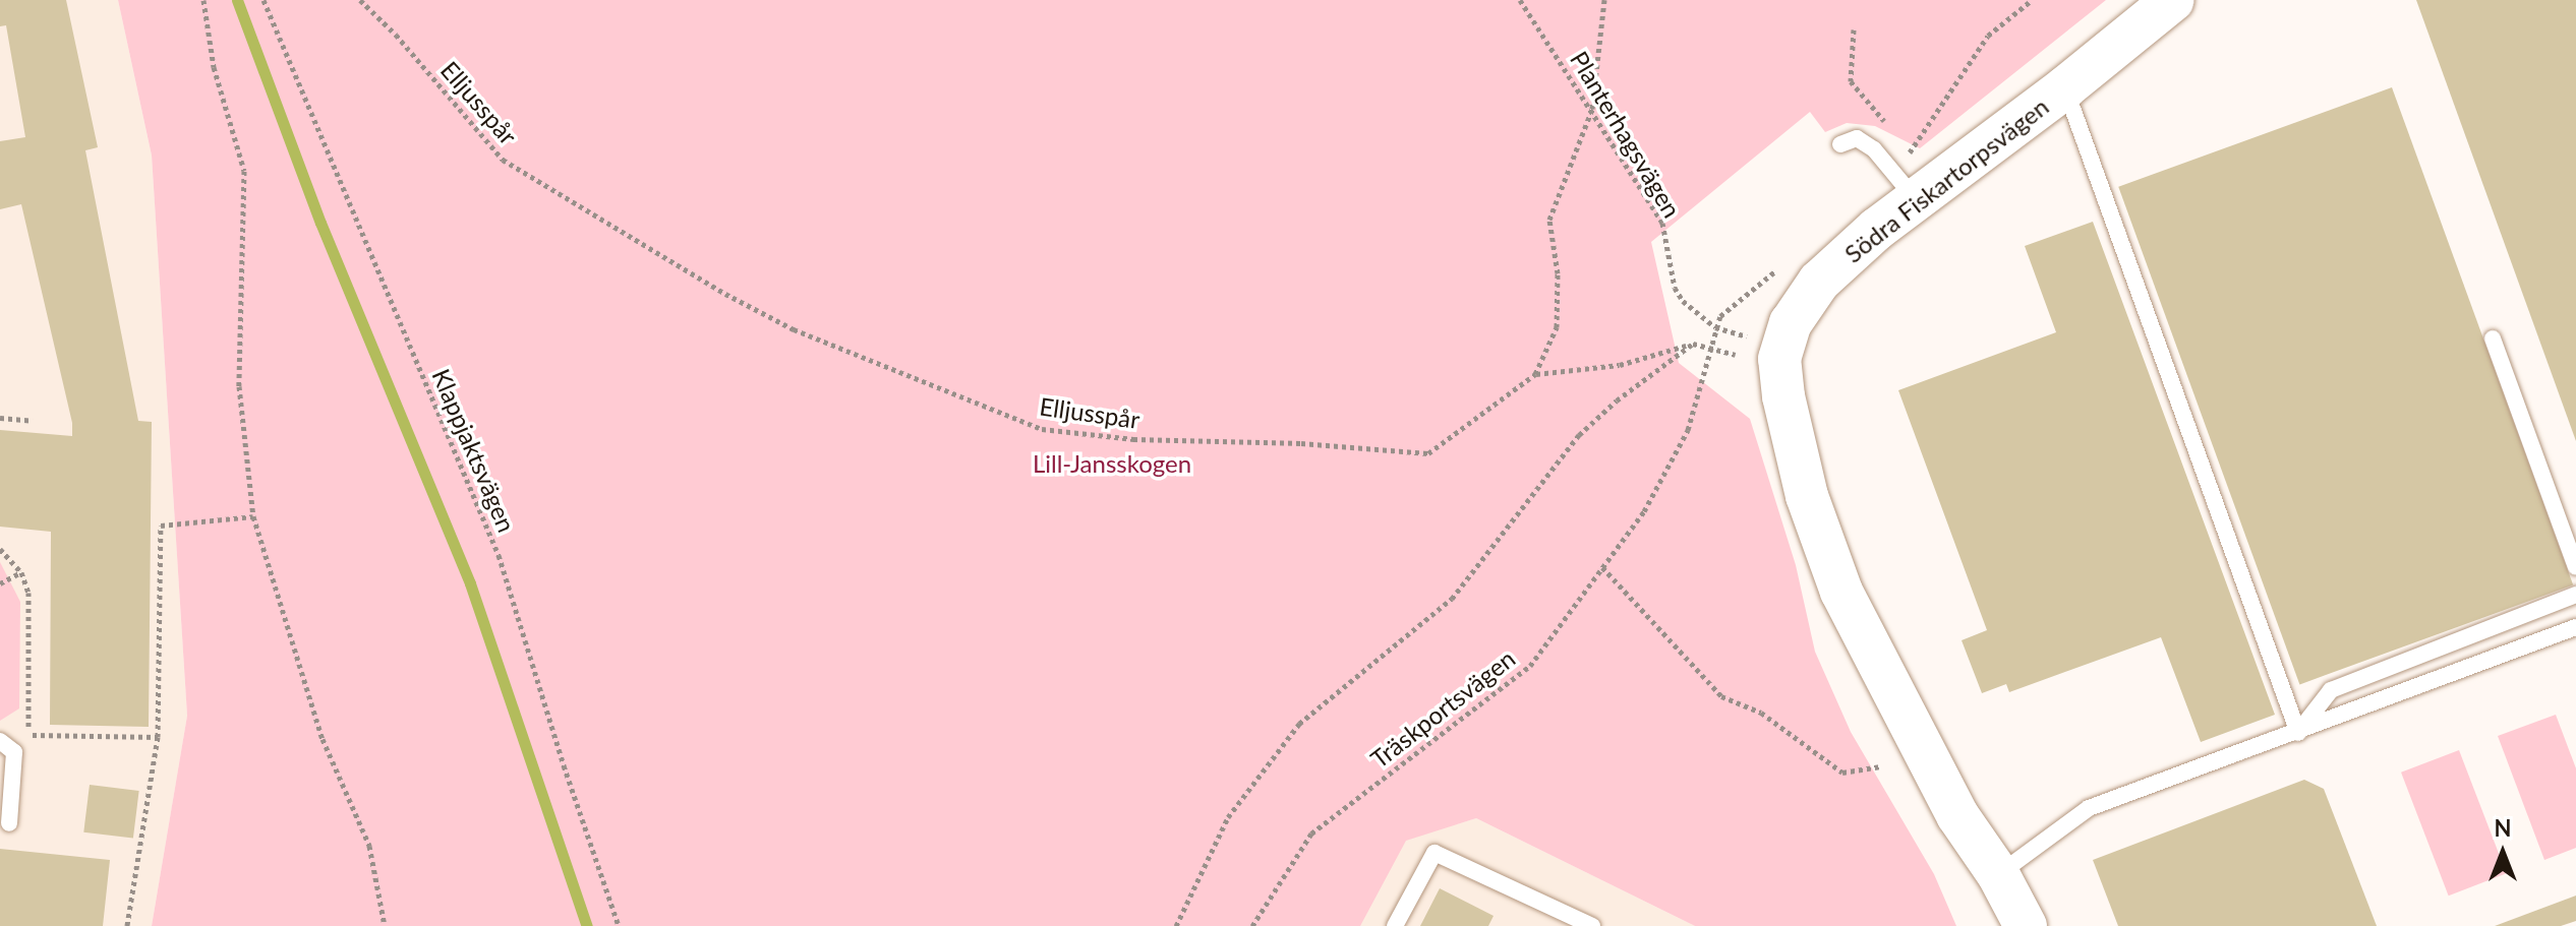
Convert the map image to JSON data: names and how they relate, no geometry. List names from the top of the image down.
{
  "streets": {
    "street": ["Södra Fiskartorpsvägen"],
    "path": [
      "Elljusspår",
      "Planterhagsvägen",
      "Klappjaktsvägen",
      "Träskportsvägen"
    ]
  },
  "crossings": [
    ["Elljusspår", "Planterhagsvägen"],
    ["Planterhagsvägen", "Träskportsvägen"]
  ],
  "parks": ["Lill-Jansskogen"],
  "north": "top"
}
